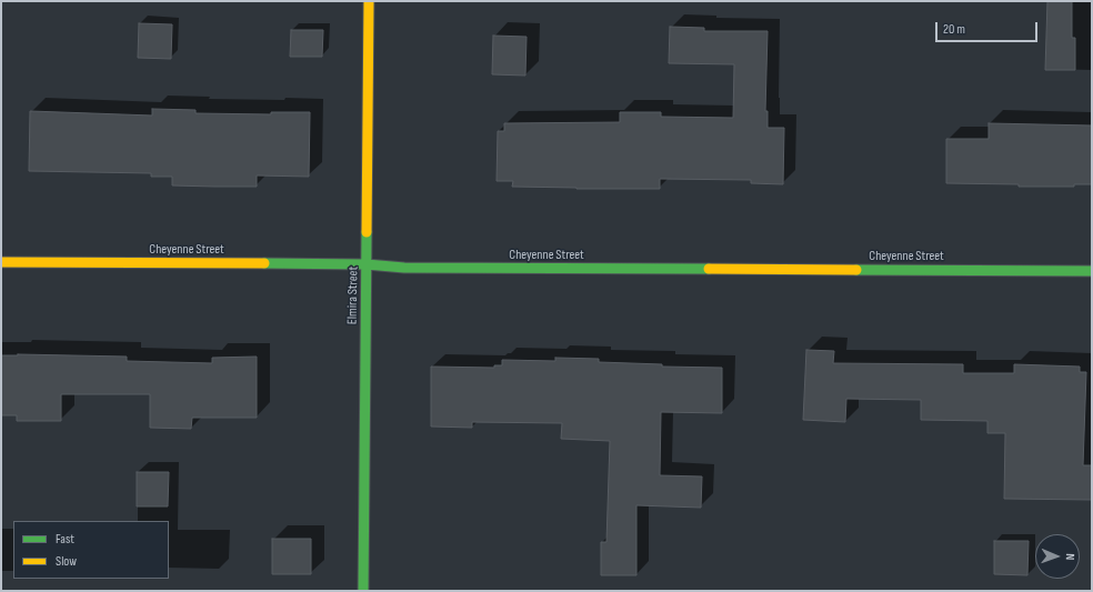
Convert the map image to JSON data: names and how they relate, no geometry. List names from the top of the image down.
{
  "streets": {
    "street": ["Cheyenne Street", "Elmira Street"]
  },
  "crossings": [
    ["Cheyenne Street", "Elmira Street"]
  ],
  "legend": ["Fast", "Slow"],
  "scale_bar": "20 m",
  "north": "right"
}
